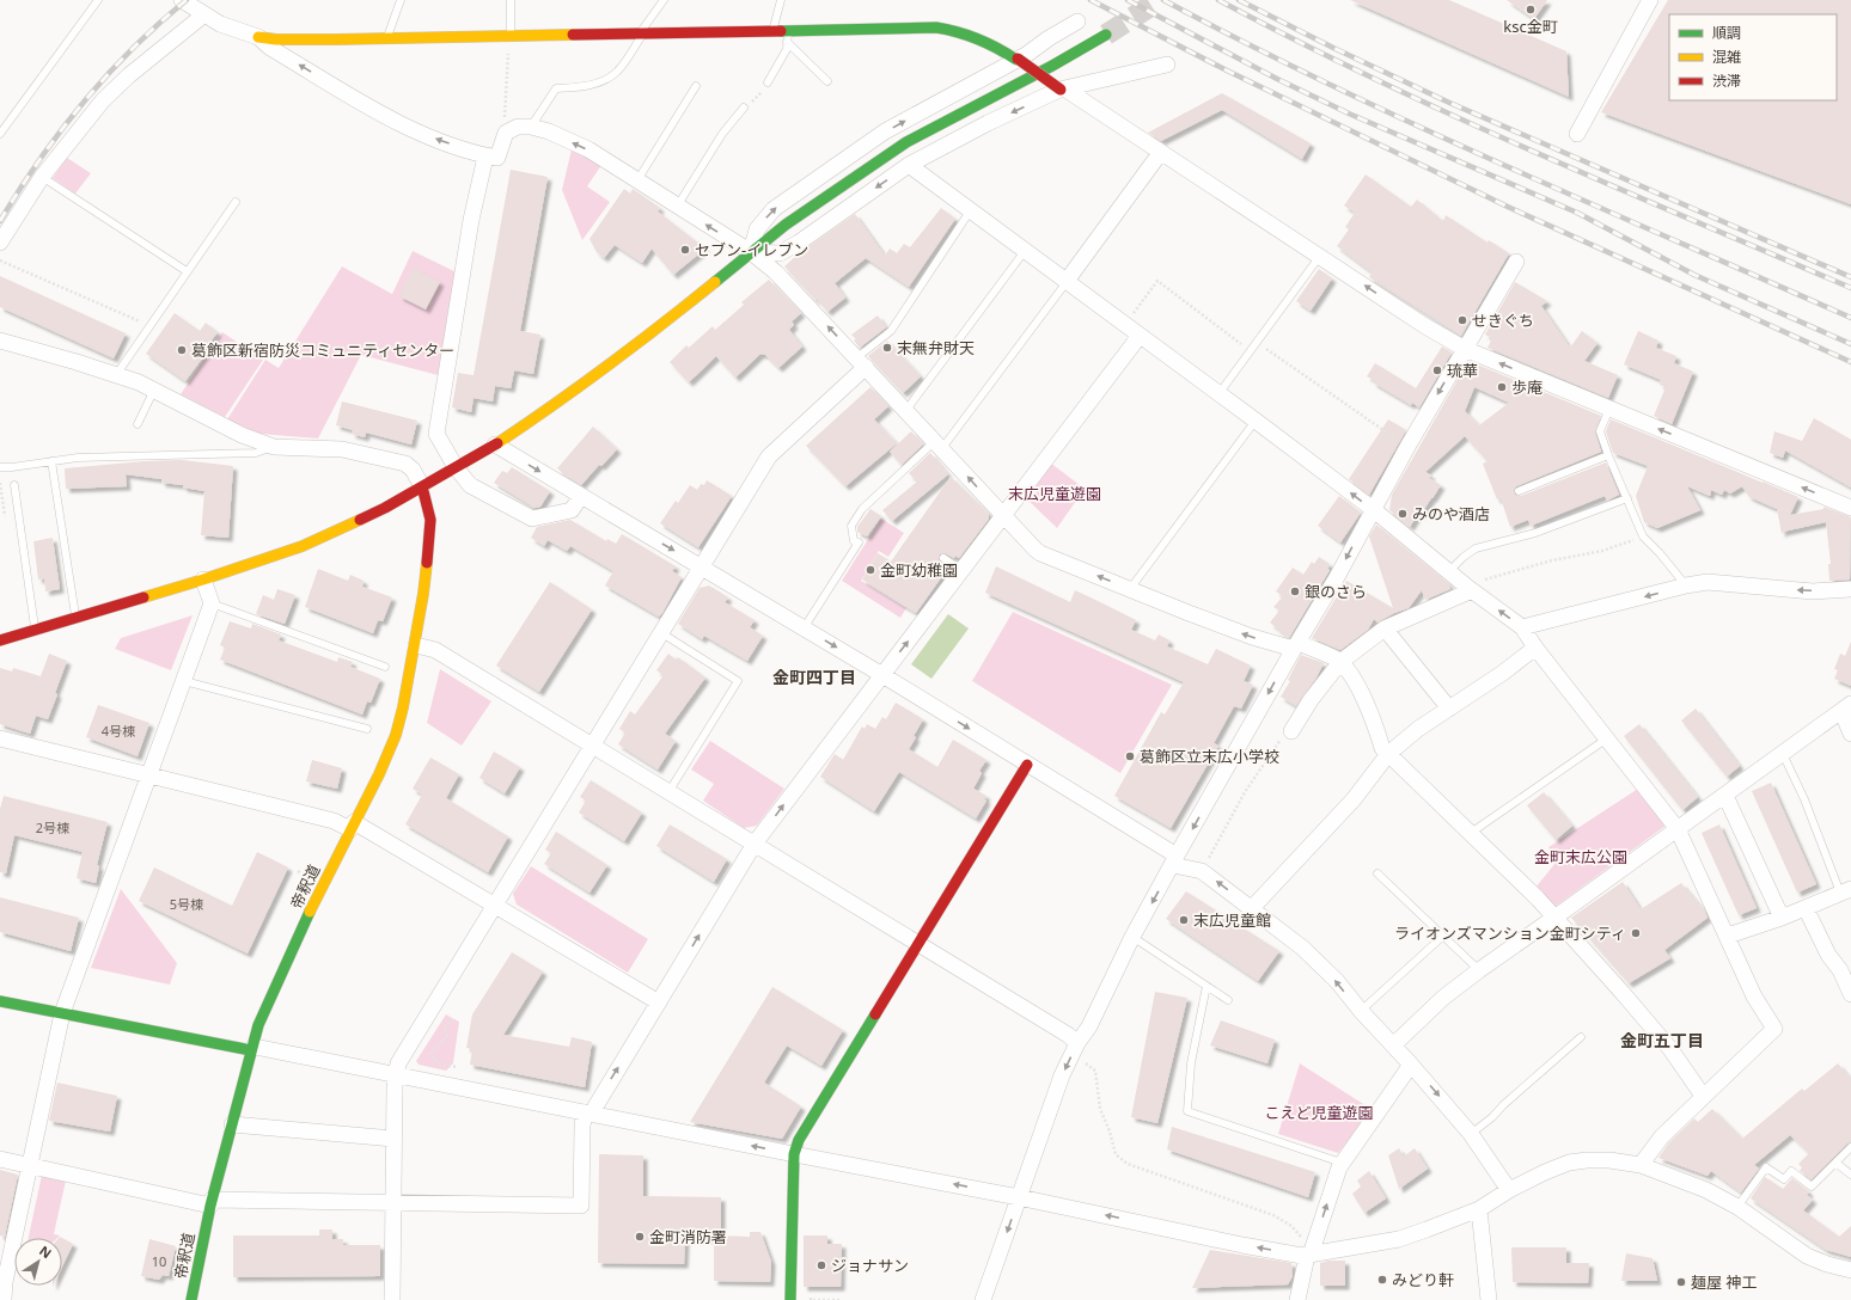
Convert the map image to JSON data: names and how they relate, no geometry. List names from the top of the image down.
{
  "streets": {
    "street": ["帝釈道"]
  },
  "districts": ["金町四丁目", "金町五丁目"],
  "parks": ["末広児童遊園", "金町末広公園", "こえど児童遊園"],
  "places": [
    "ksc金町",
    "セブン-イレブン",
    "せきぐち",
    "末無弁財天",
    "葛飾区新宿防災コミュニティセンター",
    "琉華",
    "歩庵",
    "みのや酒店",
    "金町幼稚園",
    "銀のさら",
    "葛飾区立末広小学校",
    "末広児童館",
    "ライオンズマンション金町シティ",
    "金町消防署",
    "ジョナサン",
    "みどり軒",
    "麺屋 神工"
  ],
  "house_numbers": [
    "4号棟",
    "2号棟",
    "5号棟",
    "10"
  ],
  "legend": ["順調", "混雑", "渋滞"],
  "north": "top right"
}
